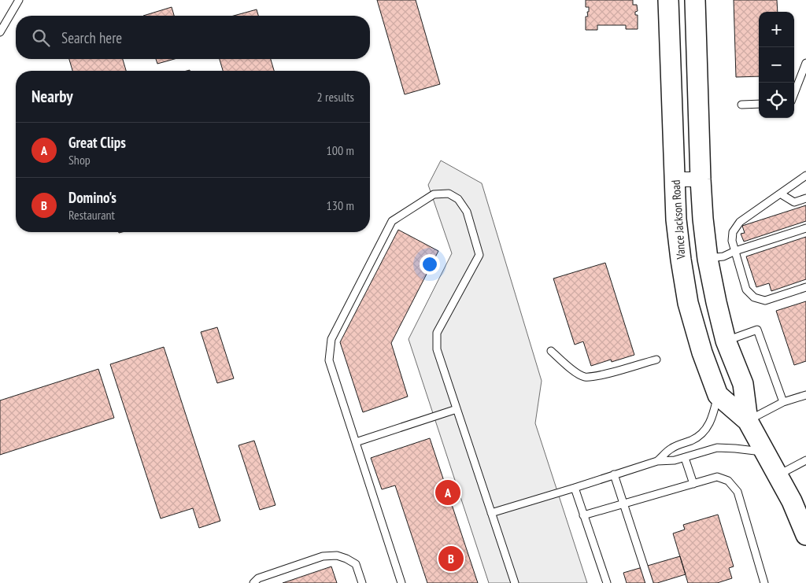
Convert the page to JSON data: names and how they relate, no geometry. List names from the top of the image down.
{
  "streets": {
    "main road": ["Vance Jackson Road"]
  },
  "page": {
    "map_buttons": ["+", "−"],
    "search": "Search here",
    "heading": ["Nearby", "2 results"],
    "list": [
      {
        "mark": "A",
        "name": "Great Clips",
        "note": "Shop",
        "value": "100 m"
      },
      {
        "mark": "B",
        "name": "Domino's",
        "note": "Restaurant",
        "value": "130 m"
      }
    ],
    "pins": ["A", "B"]
  }
}
